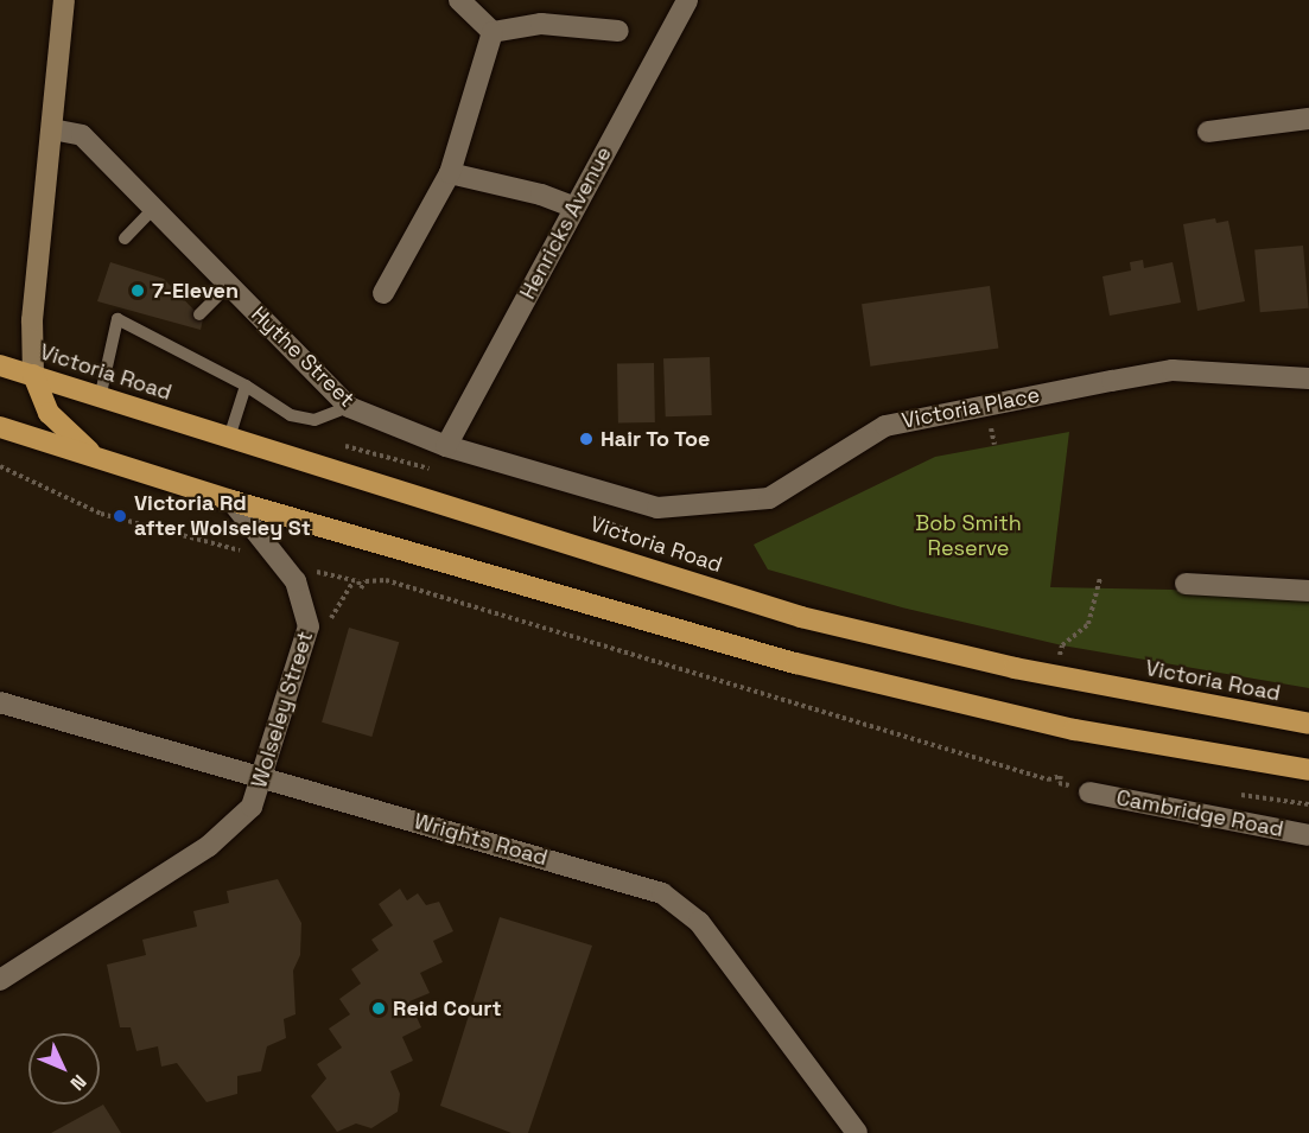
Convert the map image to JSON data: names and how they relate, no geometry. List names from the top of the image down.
{
  "streets": {
    "highway": ["Victoria Road"],
    "street": [
      "Henricks Avenue",
      "Hythe Street",
      "Victoria Place",
      "Wolseley Street",
      "Cambridge Road",
      "Wrights Road"
    ]
  },
  "crossings": [
    ["Henricks Avenue", "Hythe Street"],
    ["Henricks Avenue", "Victoria Place"],
    ["Hythe Street", "Victoria Place"],
    ["Wolseley Street", "Wrights Road"]
  ],
  "parks": ["Bob Smith Reserve"],
  "places": [
    "7-Eleven",
    "Hair To Toe",
    "Victoria Rd after Wolseley St",
    "Reid Court"
  ],
  "north": "bottom right"
}
